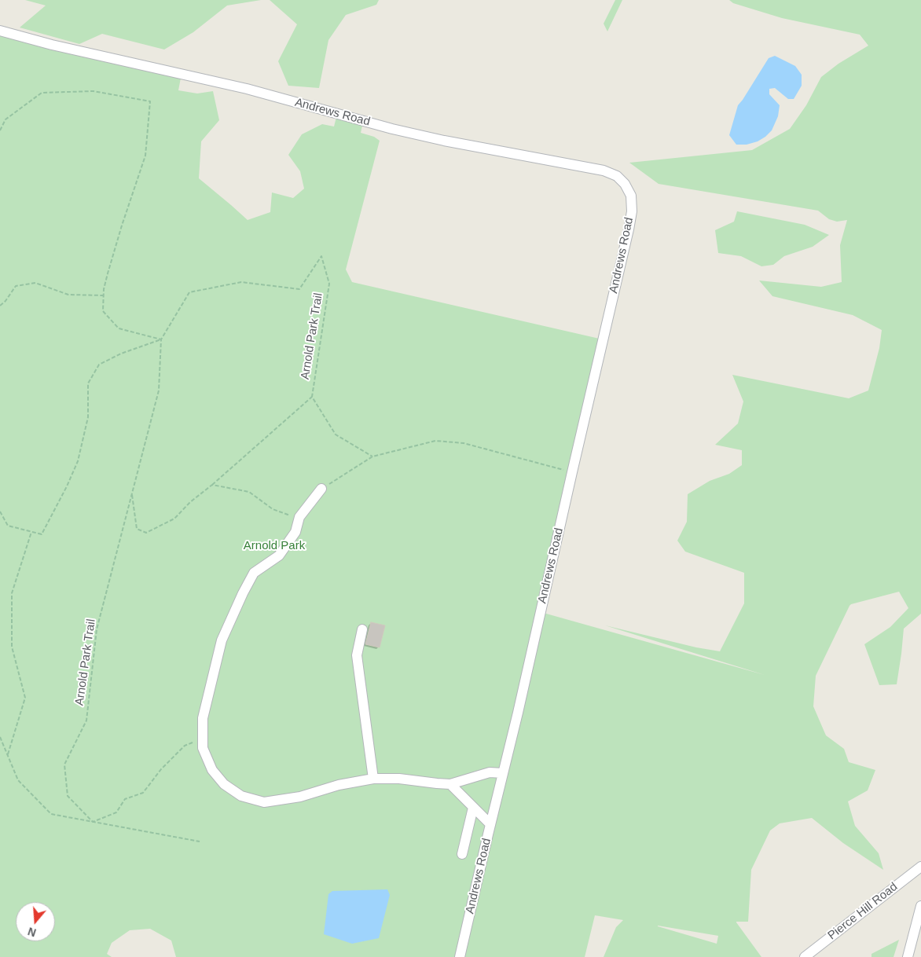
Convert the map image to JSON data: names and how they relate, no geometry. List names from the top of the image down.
{
  "streets": {
    "street": ["Andrews Road", "Pierce Hill Road"],
    "path": ["Arnold Park Trail"]
  },
  "parks": ["Arnold Park"],
  "north": "bottom"
}
